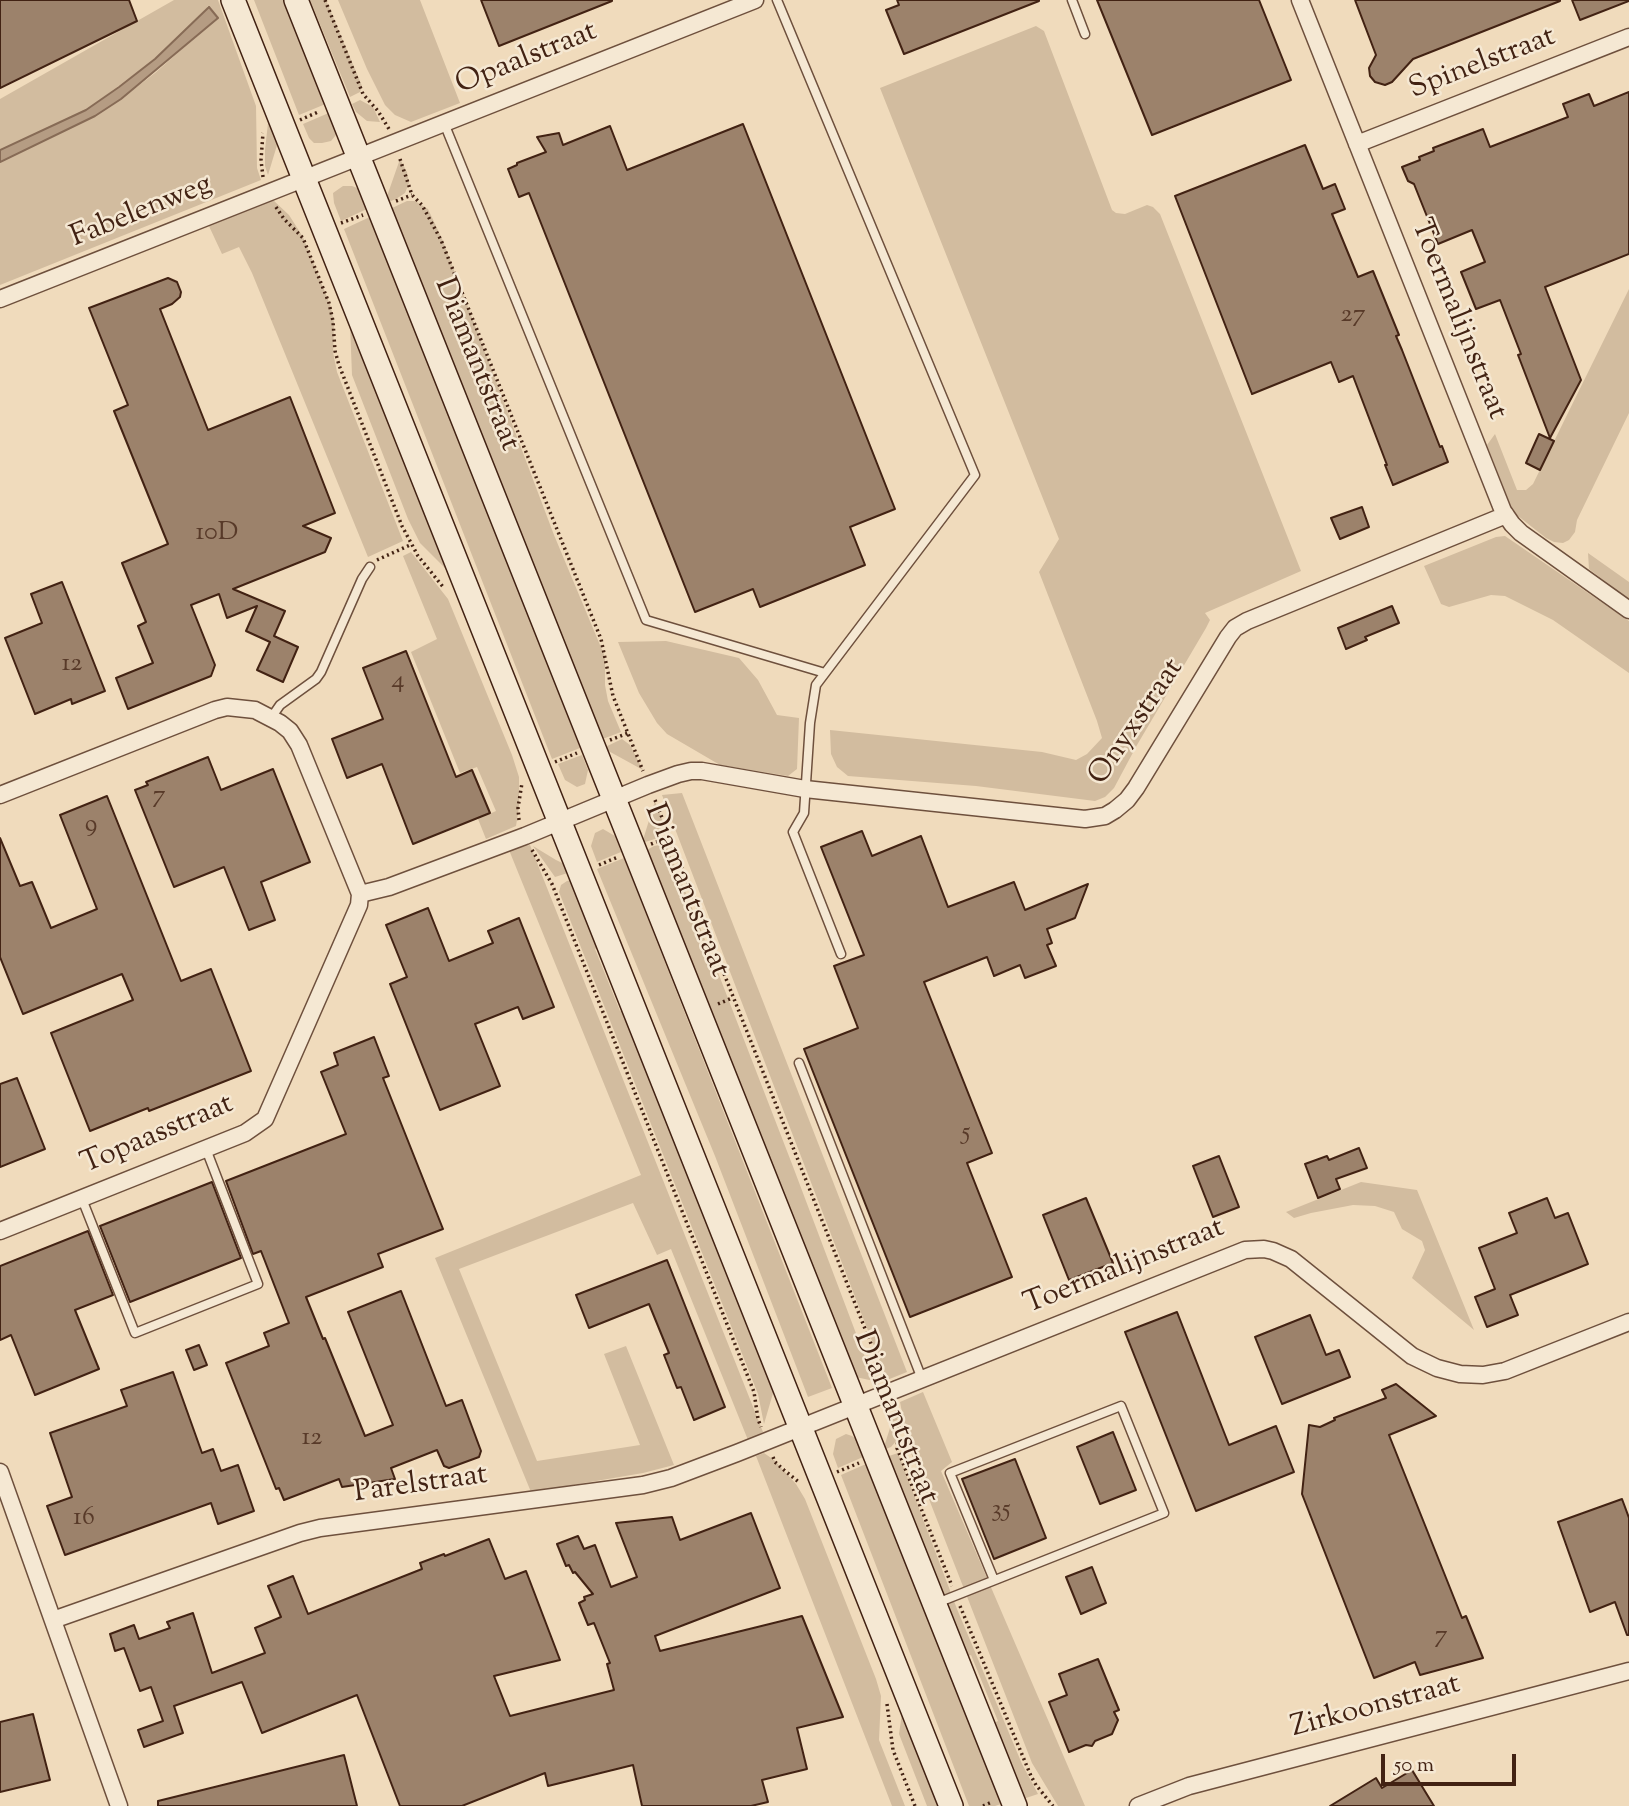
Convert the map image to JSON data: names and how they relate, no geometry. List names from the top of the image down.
{
  "streets": {
    "main road": ["Diamantstraat"],
    "street": [
      "Opaalstraat",
      "Spinelstraat",
      "Fabelenweg",
      "Toermalijnstraat",
      "Onyxstraat",
      "Topaasstraat",
      "Parelstraat",
      "Zirkoonstraat"
    ]
  },
  "crossings": [
    ["Opaalstraat", "Fabelenweg"],
    ["Opaalstraat", "Diamantstraat"],
    ["Spinelstraat", "Toermalijnstraat"],
    ["Toermalijnstraat", "Diamantstraat"],
    ["Toermalijnstraat", "Onyxstraat"],
    ["Toermalijnstraat", "Parelstraat"],
    ["Diamantstraat", "Onyxstraat"]
  ],
  "house_numbers": [
    "27",
    "10D",
    "12",
    "4",
    "7",
    "9",
    "5",
    "12",
    "35",
    "16",
    "7"
  ],
  "scale_bar": "50 m"
}
